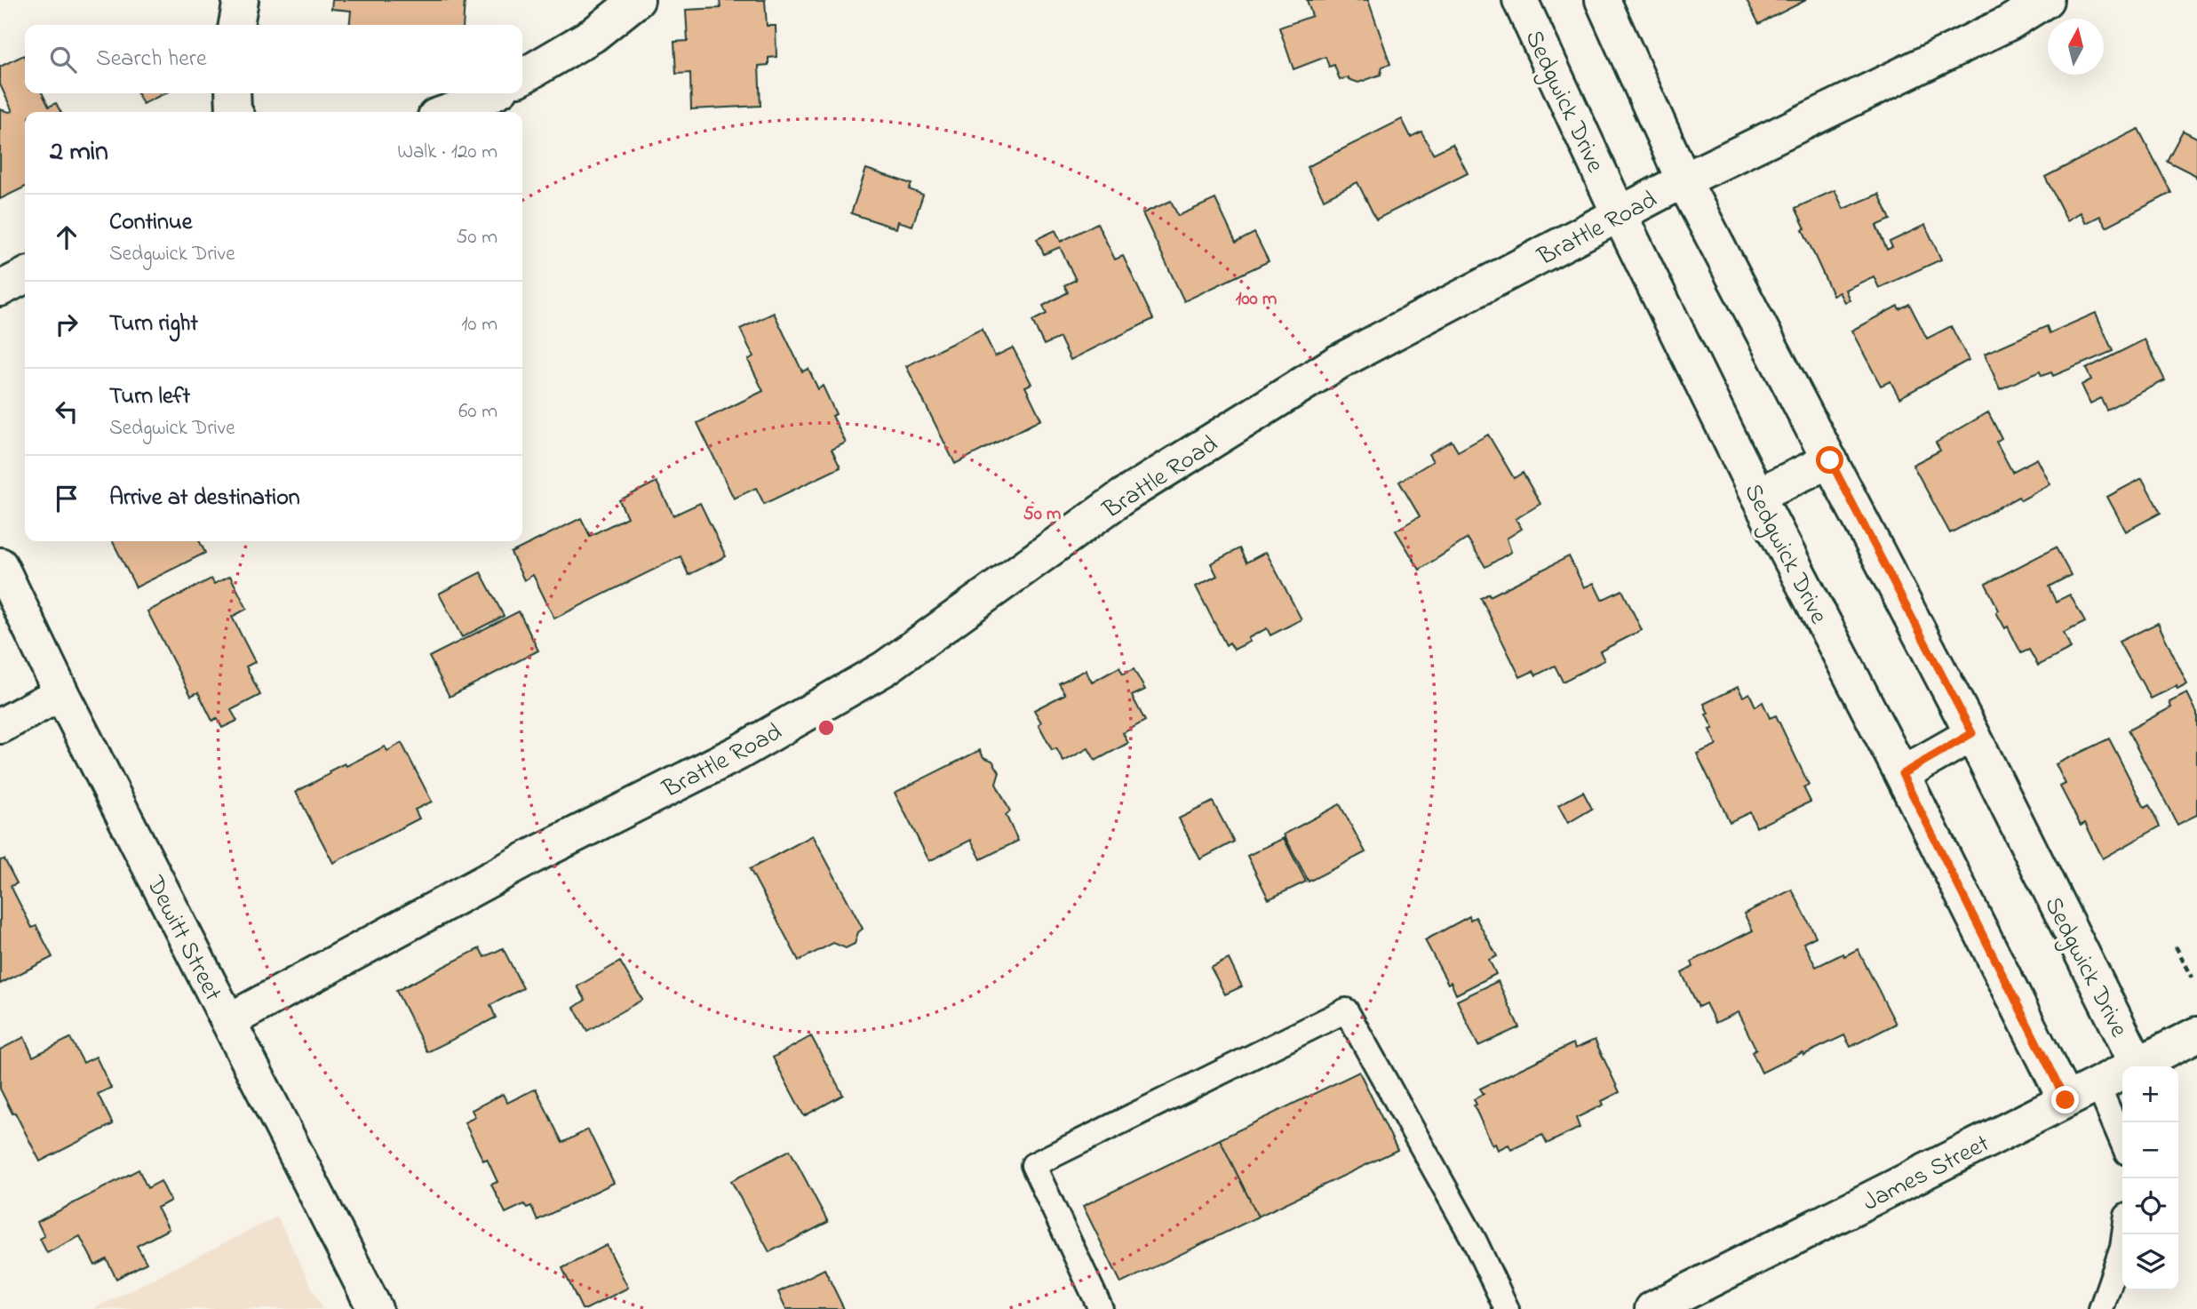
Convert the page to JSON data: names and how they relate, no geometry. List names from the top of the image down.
{
  "streets": {
    "street": [
      "Sedgwick Drive",
      "Brattle Road",
      "Dewitt Street",
      "James Street"
    ]
  },
  "crossings": [
    ["Sedgwick Drive", "Brattle Road"],
    ["Sedgwick Drive", "James Street"],
    ["Brattle Road", "Dewitt Street"]
  ],
  "north": "top",
  "page": {
    "search": "Search here",
    "heading": ["2 min", "Walk · 120 m"],
    "list": [
      ["Continue", "Sedgwick Drive", "50 m"],
      ["Turn right", "10 m"],
      ["Turn left", "Sedgwick Drive", "60 m"],
      "Arrive at destination"
    ],
    "map_buttons": ["+", "−"]
  },
  "rings": ["100 m", "50 m"]
}
